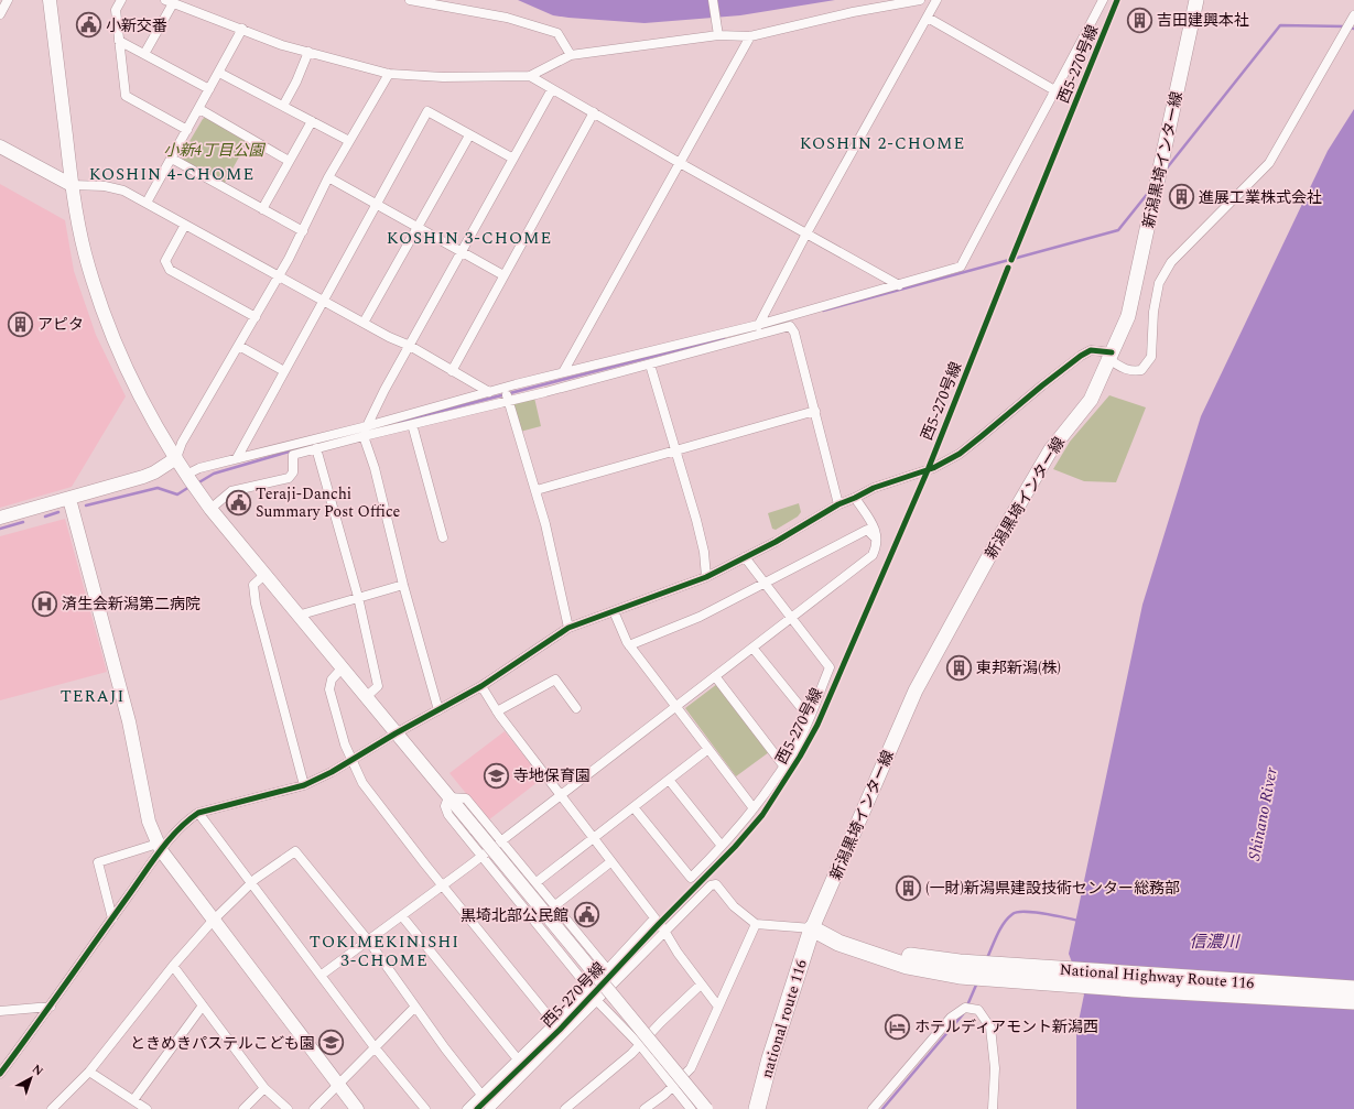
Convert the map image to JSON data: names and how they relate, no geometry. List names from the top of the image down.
{
  "streets": {
    "highway": ["National Highway Route 116", "national route 116"],
    "main road": ["新潟黒埼インター線"],
    "cycle path": ["西5-270号線"]
  },
  "crossings": [
    ["新潟黒埼インター線", "national route 116"]
  ],
  "districts": [
    "KOSHIN 2-CHOME",
    "KOSHIN 4-CHOME",
    "KOSHIN 3-CHOME",
    "TERAJI",
    "TOKIMEKINISHI 3-CHOME"
  ],
  "water": ["Shinano River", "信濃川"],
  "parks": ["小新4丁目公園"],
  "places": {
    "building": [
      "吉田建興本社",
      "進展工業株式会社",
      "アピタ",
      "東邦新潟(株)",
      "(一財)新潟県建設技術センター総務部"
    ],
    "public building": ["小新交番", "Teraji-Danchi Summary Post Office", "黒埼北部公民館"],
    "hospital": ["済生会新潟第二病院"],
    "school or university": ["寺地保育園", "ときめきパステルこども園"],
    "hotel": ["ホテルディアモント新潟西"]
  },
  "north": "top right"
}
